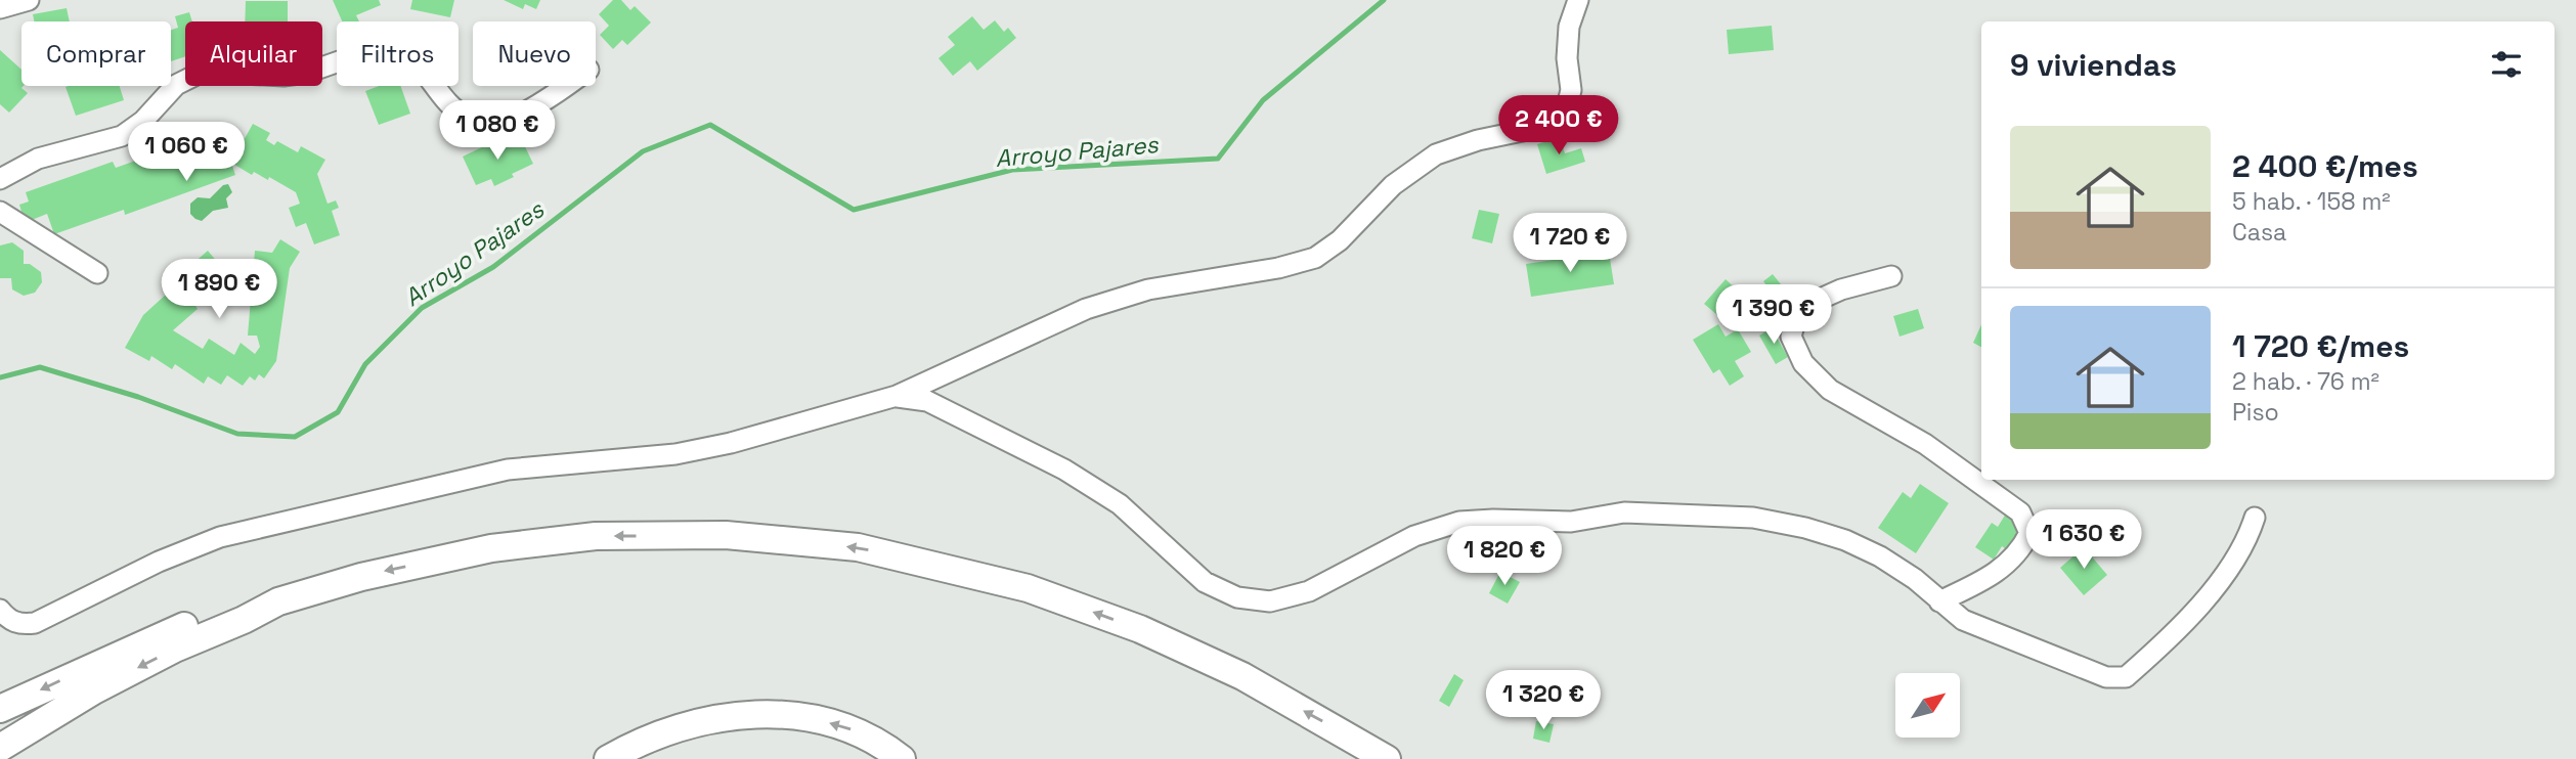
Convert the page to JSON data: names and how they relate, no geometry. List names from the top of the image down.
{
  "water": ["Arroyo Pajares"],
  "north": "top right",
  "page": {
    "chip": [
      "Comprar",
      "Alquilar",
      "Filtros",
      "Nuevo"
    ],
    "heading": "9 viviendas",
    "price": [
      "2 400 €",
      "1 080 €",
      "1 060 €",
      "1 720 €",
      "1 890 €",
      "1 390 €",
      "1 630 €",
      "1 820 €",
      "1 320 €"
    ],
    "list": [
      {
        "name": "2 400 €/mes",
        "note": "5 hab. · 158 m² · Casa"
      },
      {
        "name": "1 720 €/mes",
        "note": "2 hab. · 76 m² · Piso"
      }
    ]
  }
}
